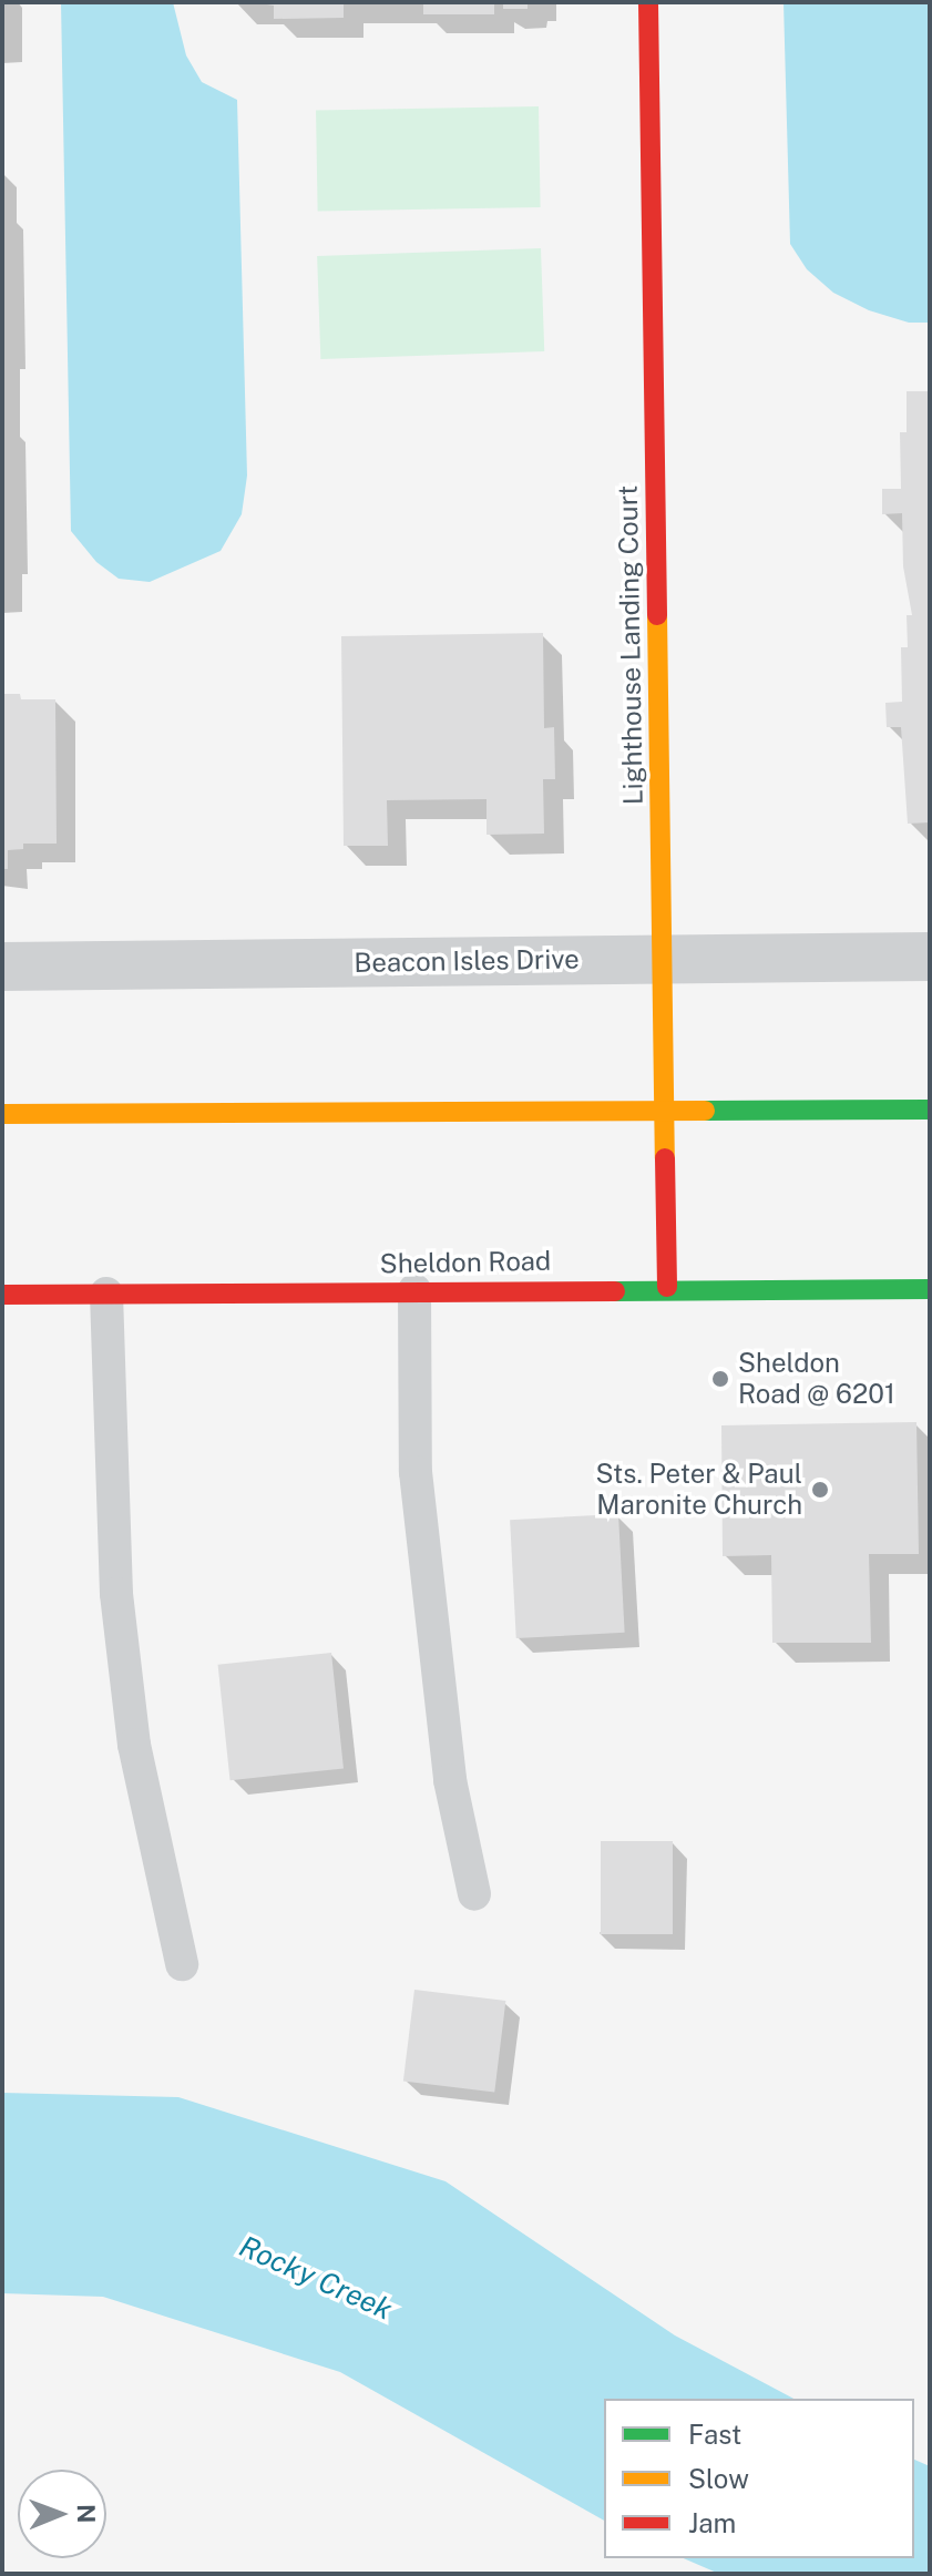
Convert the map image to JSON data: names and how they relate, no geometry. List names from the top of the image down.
{
  "streets": {
    "main road": ["Lighthouse Landing Court", "Sheldon Road"],
    "street": ["Beacon Isles Drive"]
  },
  "crossings": [
    ["Lighthouse Landing Court", "Beacon Isles Drive"],
    ["Lighthouse Landing Court", "Sheldon Road"]
  ],
  "water": ["Rocky Creek"],
  "places": ["Sheldon Road @ 6201", "Sts. Peter & Paul Maronite Church"],
  "legend": ["Fast", "Slow", "Jam"],
  "north": "right"
}
